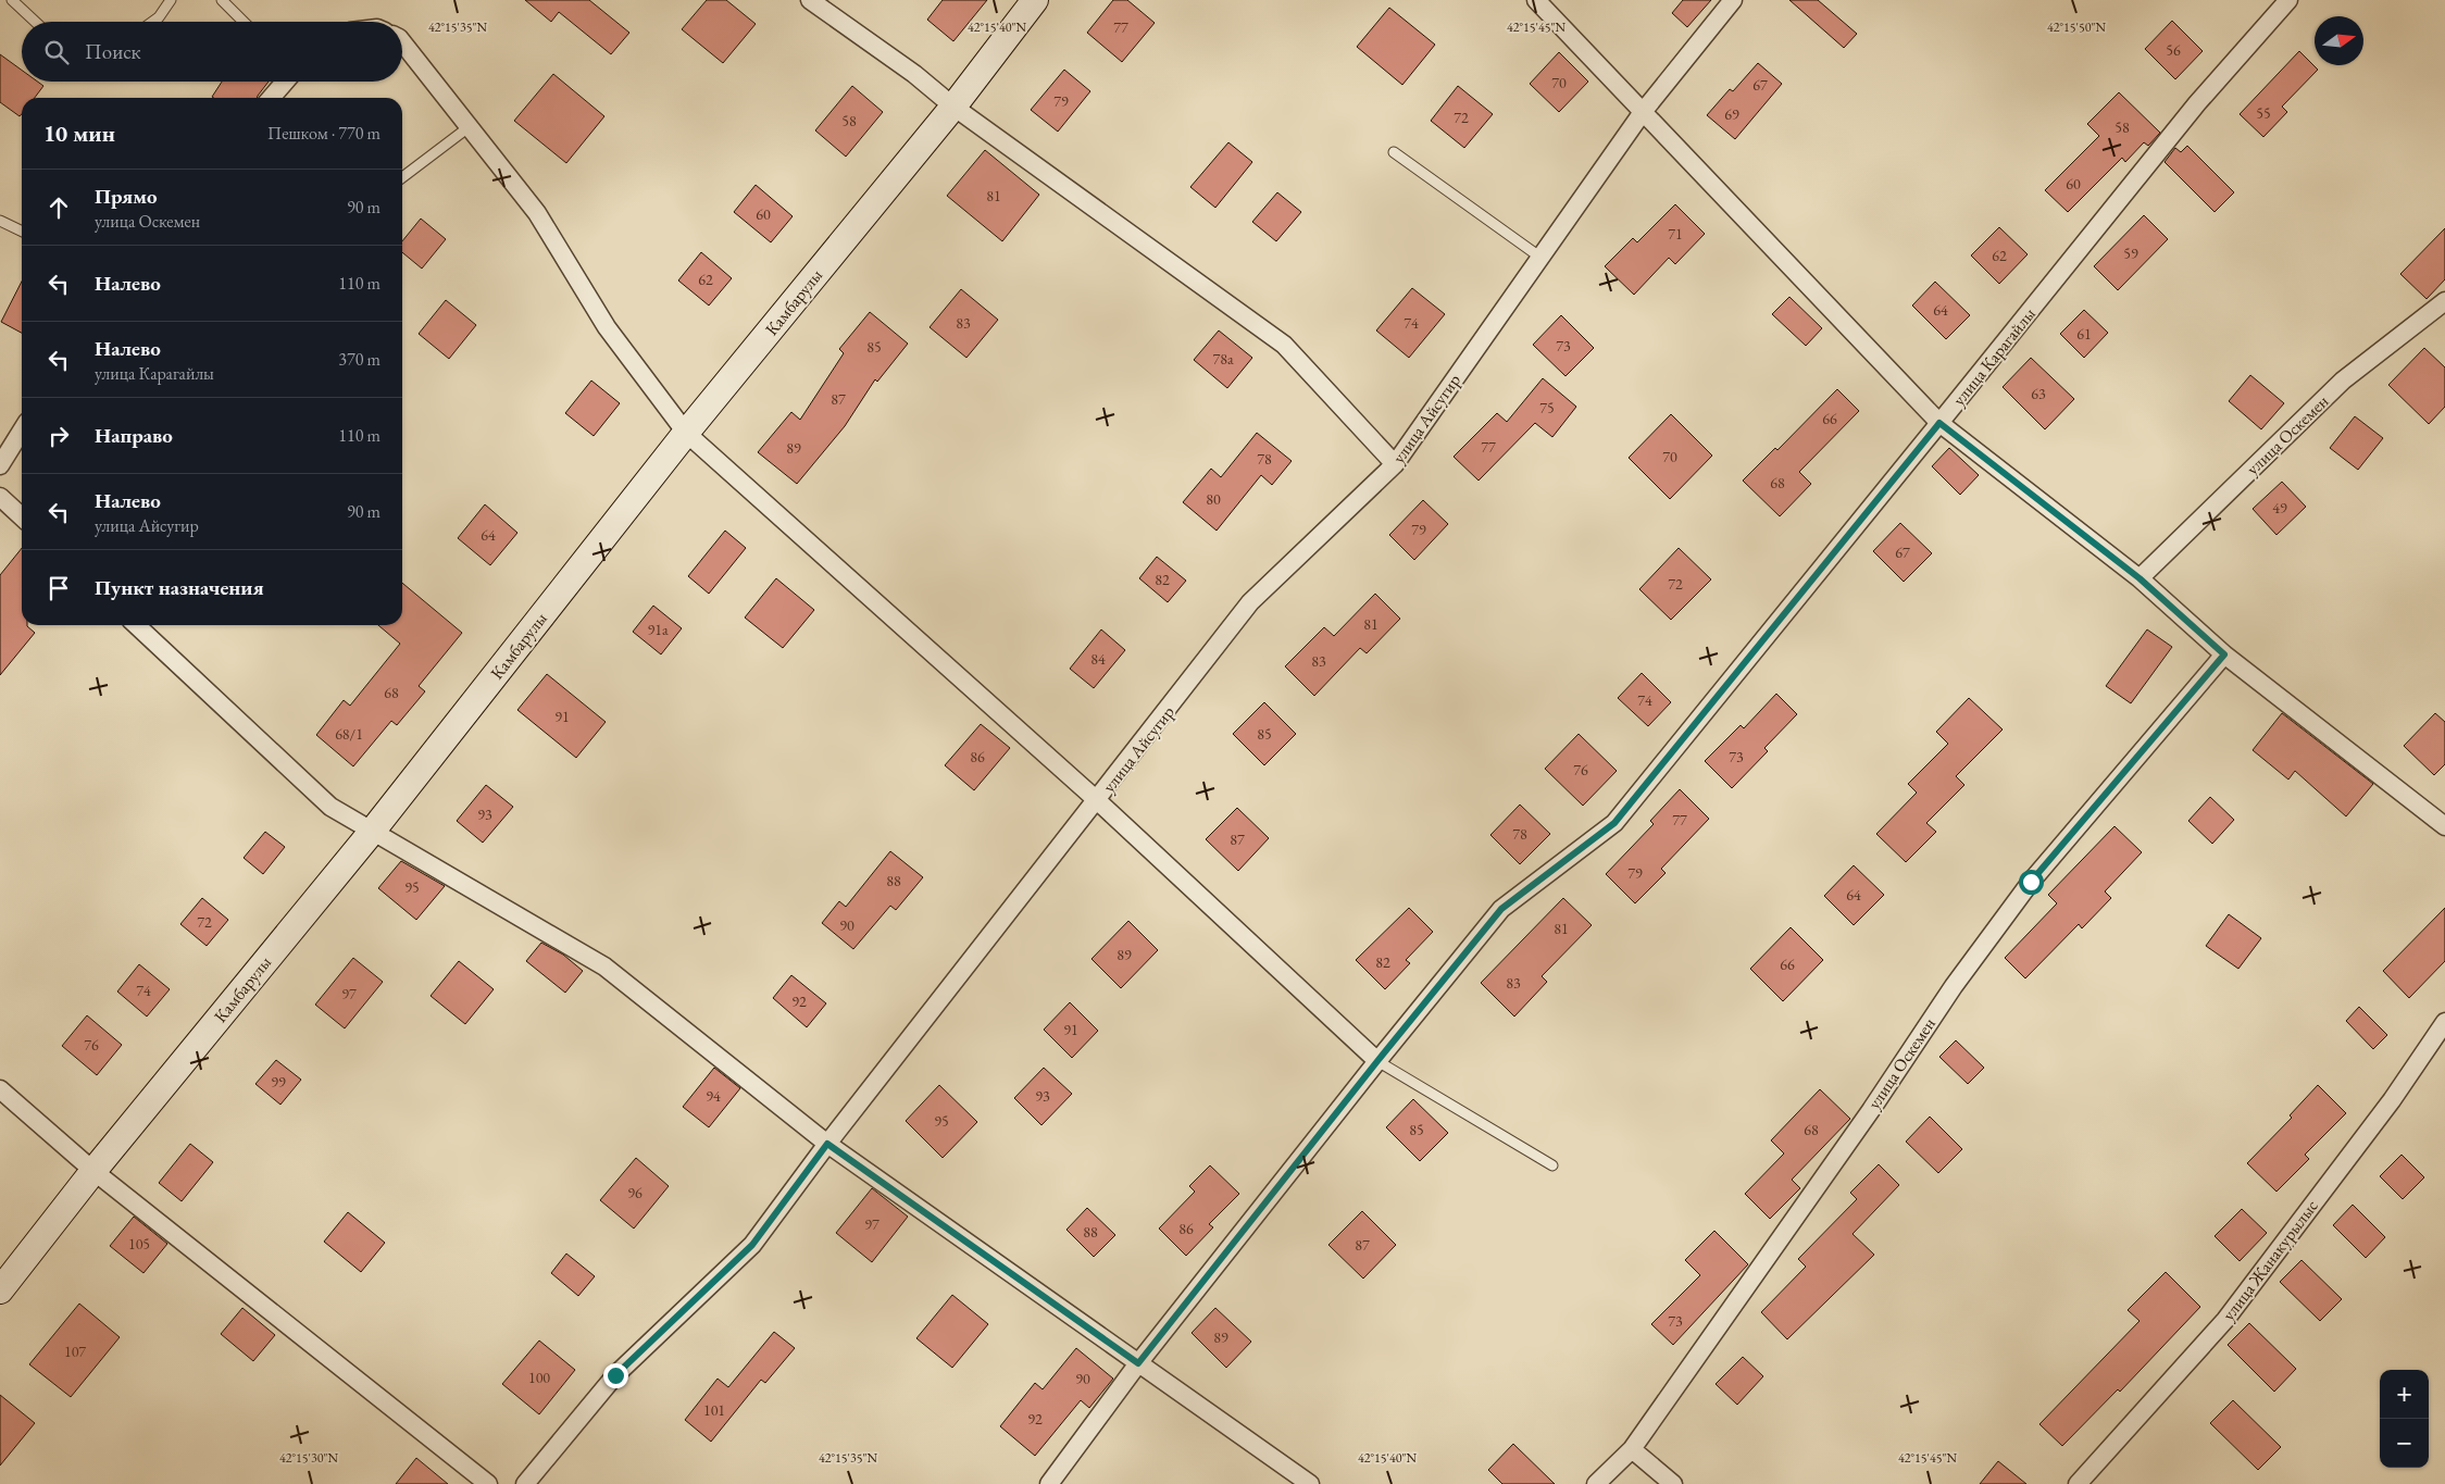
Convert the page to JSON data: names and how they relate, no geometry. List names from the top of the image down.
{
  "streets": {
    "street": [
      "Камбарулы",
      "улица Карагайлы",
      "улица Айсугир",
      "улица Оскемен",
      "улица Жанакурылыс"
    ]
  },
  "house_numbers": [
    "77",
    "56",
    "70",
    "67",
    "79",
    "55",
    "69",
    "72",
    "58",
    "58",
    "60",
    "81",
    "60",
    "71",
    "59",
    "62",
    "62",
    "64",
    "83",
    "74",
    "61",
    "73",
    "85",
    "78а",
    "63",
    "87",
    "75",
    "66",
    "77",
    "89",
    "70",
    "78",
    "68",
    "80",
    "49",
    "79",
    "64",
    "67",
    "82",
    "72",
    "81",
    "91а",
    "84",
    "83",
    "68",
    "74",
    "91",
    "68/1",
    "85",
    "86",
    "73",
    "76",
    "93",
    "77",
    "78",
    "87",
    "79",
    "88",
    "95",
    "64",
    "72",
    "90",
    "81",
    "89",
    "82",
    "66",
    "83",
    "74",
    "97",
    "92",
    "91",
    "76",
    "99",
    "94",
    "93",
    "95",
    "85",
    "68",
    "96",
    "97",
    "86",
    "88",
    "105",
    "87",
    "73",
    "89",
    "107",
    "100",
    "90",
    "101",
    "92"
  ],
  "north": "right",
  "page": {
    "search": "Поиск",
    "heading": ["10 мин", "Пешком · 770 m"],
    "list": [
      ["Прямо", "улица Оскемен", "90 m"],
      ["Налево", "110 m"],
      ["Налево", "улица Карагайлы", "370 m"],
      ["Направо", "110 m"],
      ["Налево", "улица Айсугир", "90 m"],
      "Пункт назначения"
    ],
    "map_buttons": ["+", "−"]
  },
  "coordinates": [
    "42°15'35\"N",
    "42°15'40\"N",
    "42°15'45\"N",
    "42°15'50\"N",
    "42°15'30\"N"
  ]
}
